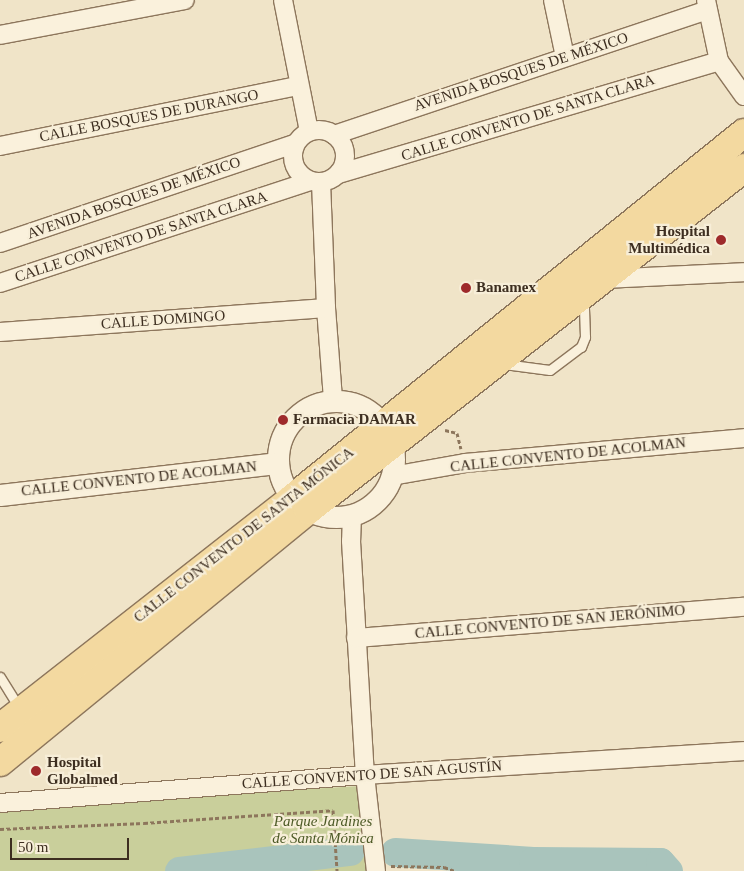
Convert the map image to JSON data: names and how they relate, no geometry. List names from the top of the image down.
{
  "streets": {
    "main road": ["CALLE CONVENTO DE SANTA MÓNICA"],
    "street": [
      "AVENIDA BOSQUES DE MÉXICO",
      "CALLE BOSQUES DE DURANGO",
      "CALLE CONVENTO DE SANTA CLARA",
      "CALLE DOMINGO",
      "CALLE CONVENTO DE ACOLMAN",
      "CALLE CONVENTO DE SAN JERÓNIMO",
      "CALLE CONVENTO DE SAN AGUSTÍN"
    ]
  },
  "crossings": [
    ["AVENIDA BOSQUES DE MÉXICO", "CALLE CONVENTO DE SANTA CLARA"]
  ],
  "parks": ["Parque Jardines de Santa Mónica"],
  "places": [
    "Hospital Multimédica",
    "Banamex",
    "Farmacia DAMAR",
    "Hospital Globalmed"
  ],
  "scale_bar": "50 m"
}
